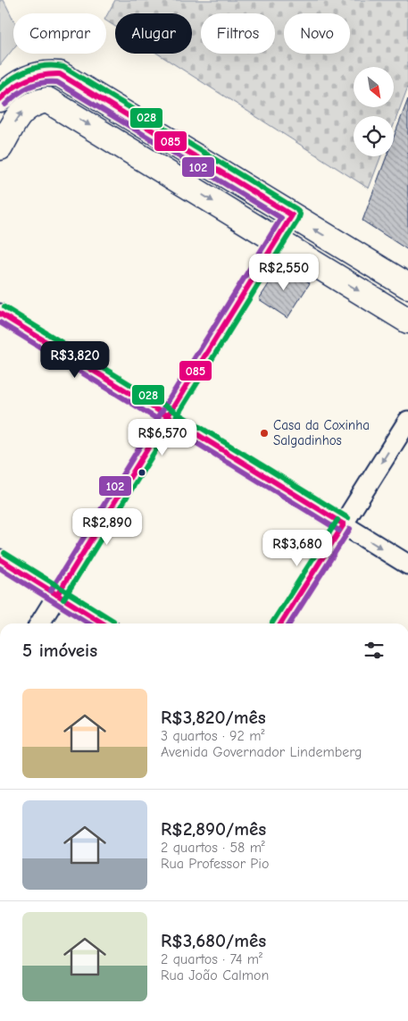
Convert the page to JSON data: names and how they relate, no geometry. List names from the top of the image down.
{
  "places": ["Casa da Coxinha Salgadinhos"],
  "lines": ["transit line 028", "transit line 085", "transit line 102"],
  "north": "bottom right",
  "page": {
    "chip": [
      "Comprar",
      "Alugar",
      "Filtros",
      "Novo"
    ],
    "price": [
      "R$2,550",
      "R$3,820",
      "R$6,570",
      "R$2,890",
      "R$3,680"
    ],
    "heading": "5 imóveis",
    "list": [
      {
        "name": "R$3,820/mês",
        "note": "3 quartos · 92 m² · Avenida Governador Lindemberg"
      },
      {
        "name": "R$2,890/mês",
        "note": "2 quartos · 58 m² · Rua Professor Pio"
      },
      {
        "name": "R$3,680/mês",
        "note": "2 quartos · 74 m² · Rua João Calmon"
      }
    ]
  }
}
